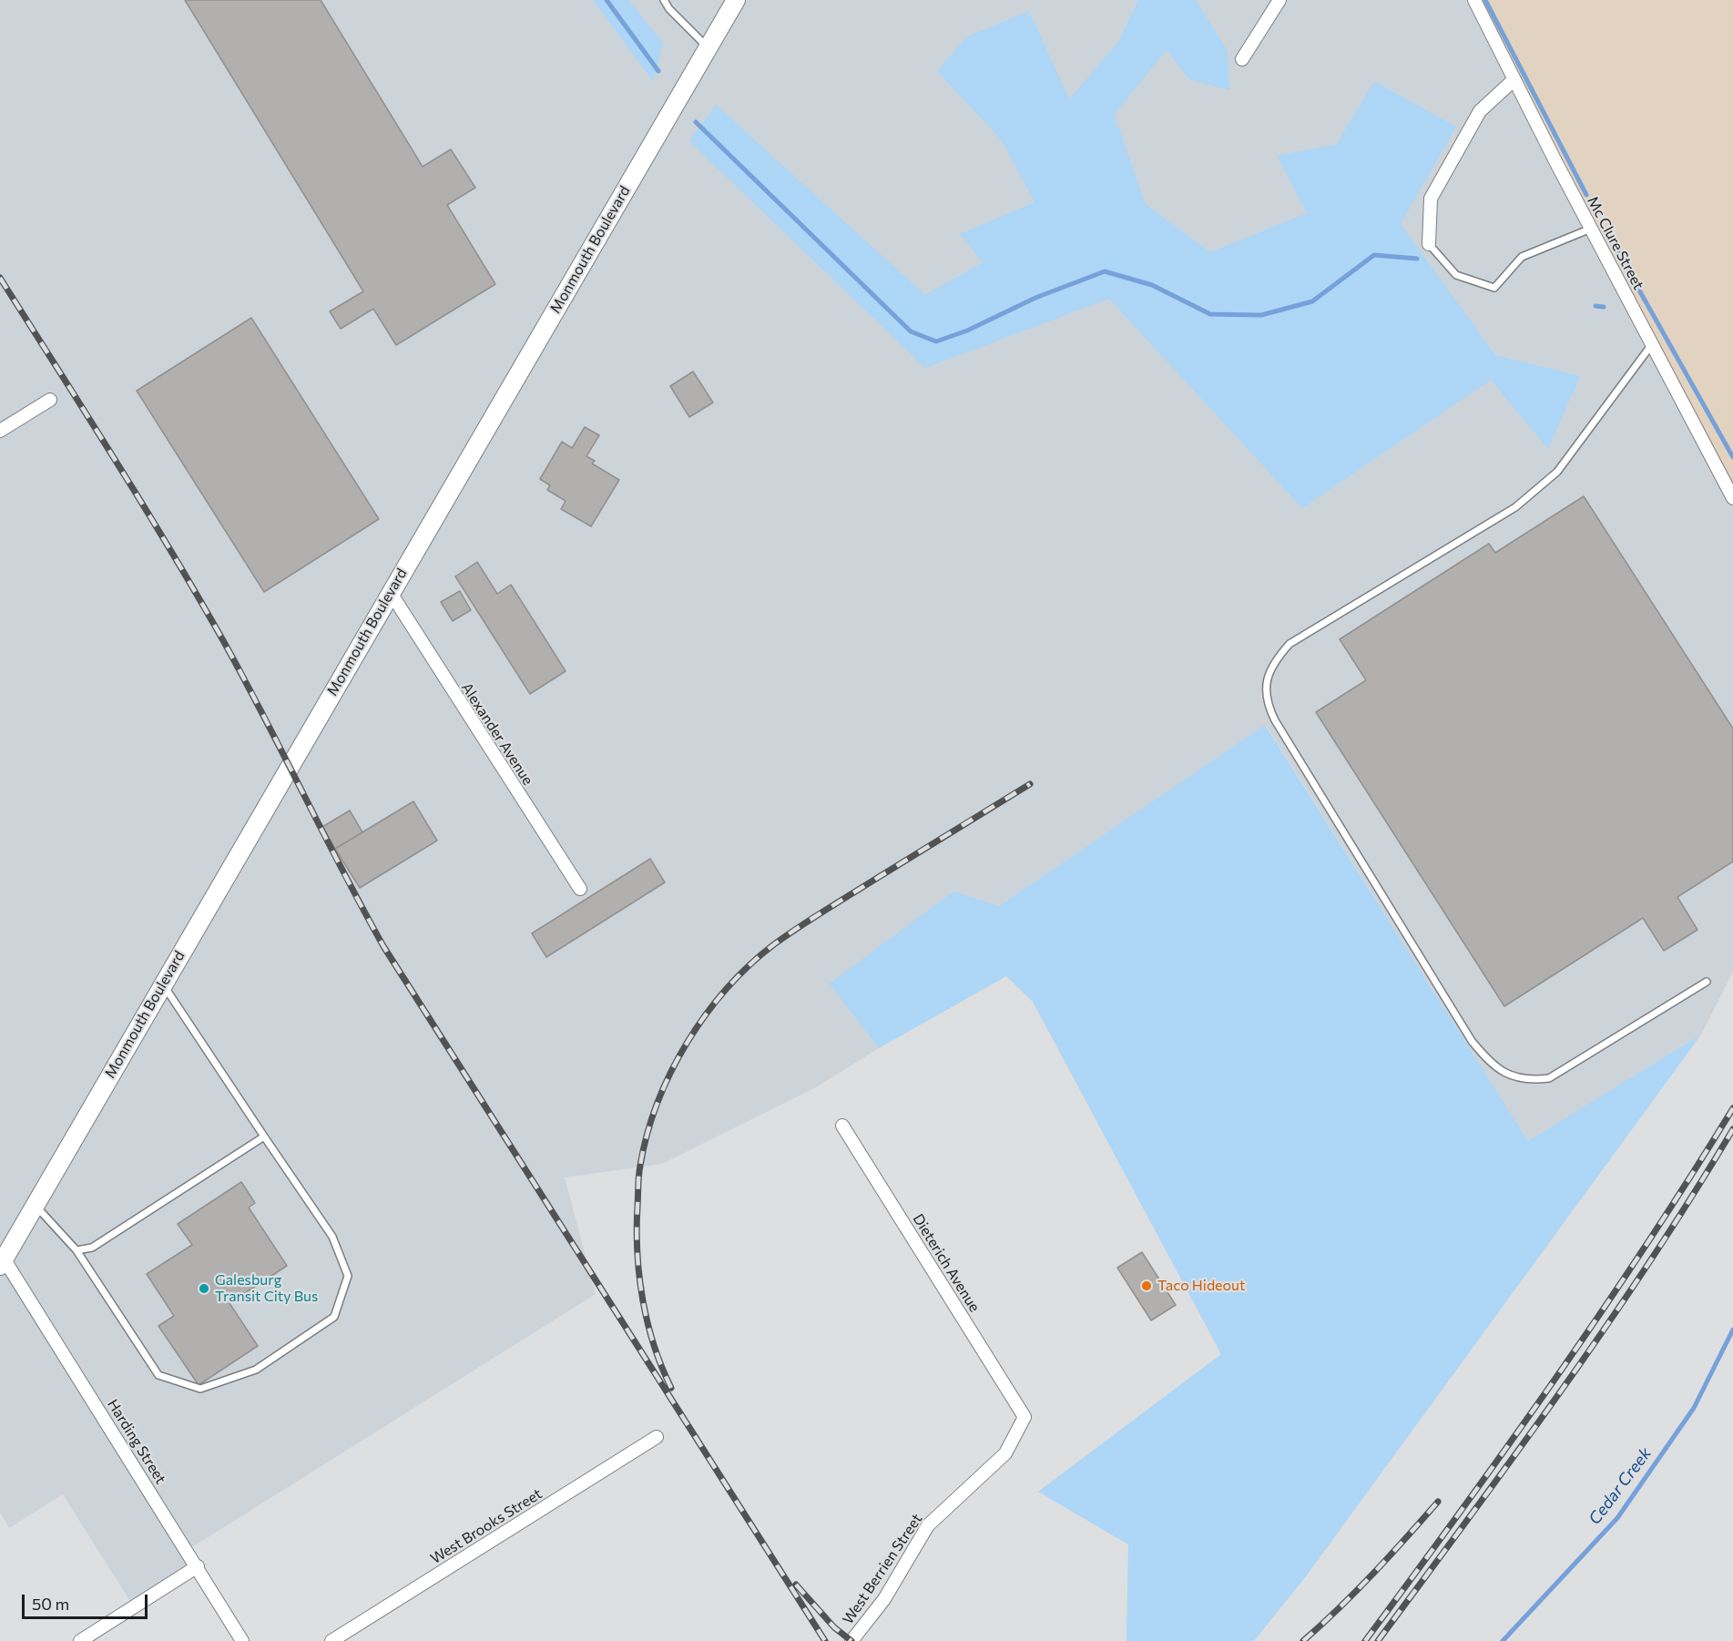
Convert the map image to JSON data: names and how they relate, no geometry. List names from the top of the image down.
{
  "streets": {
    "street": [
      "Mc Clure Street",
      "Monmouth Boulevard",
      "Alexander Avenue",
      "Dieterich Avenue",
      "Harding Street",
      "West Brooks Street",
      "West Berrien Street"
    ]
  },
  "crossings": [
    ["Monmouth Boulevard", "Alexander Avenue"],
    ["Monmouth Boulevard", "Harding Street"],
    ["Dieterich Avenue", "West Berrien Street"]
  ],
  "water": ["Cedar Creek"],
  "places": ["Taco Hideout", "Galesburg Transit City Bus"],
  "scale_bar": "50 m"
}
